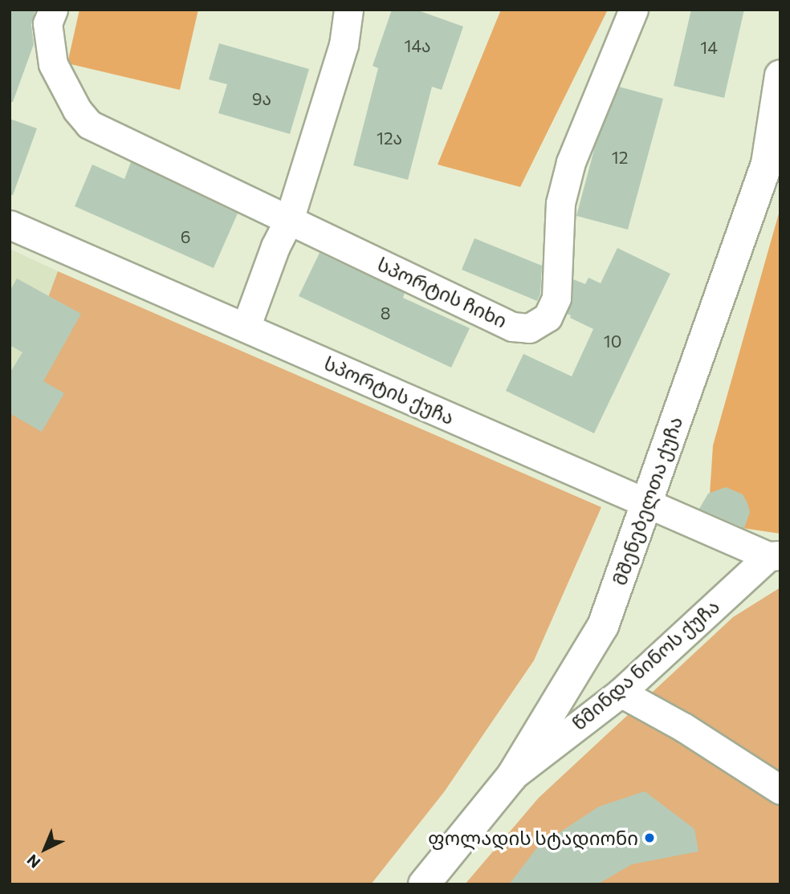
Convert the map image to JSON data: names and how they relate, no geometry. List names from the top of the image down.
{
  "streets": {
    "main road": ["მშენებელთა ქუჩა"],
    "street": ["სპორტის ჩიხი", "სპორტის ქუჩა", "წმინდა ნინოს ქუჩა"]
  },
  "crossings": [
    ["სპორტის ქუჩა", "მშენებელთა ქუჩა"],
    ["სპორტის ქუჩა", "წმინდა ნინოს ქუჩა"],
    ["მშენებელთა ქუჩა", "წმინდა ნინოს ქუჩა"]
  ],
  "places": ["ფოლადის სტადიონი"],
  "house_numbers": [
    "14ა",
    "14",
    "9ა",
    "12ა",
    "12",
    "6",
    "8",
    "10"
  ],
  "north": "bottom left"
}
